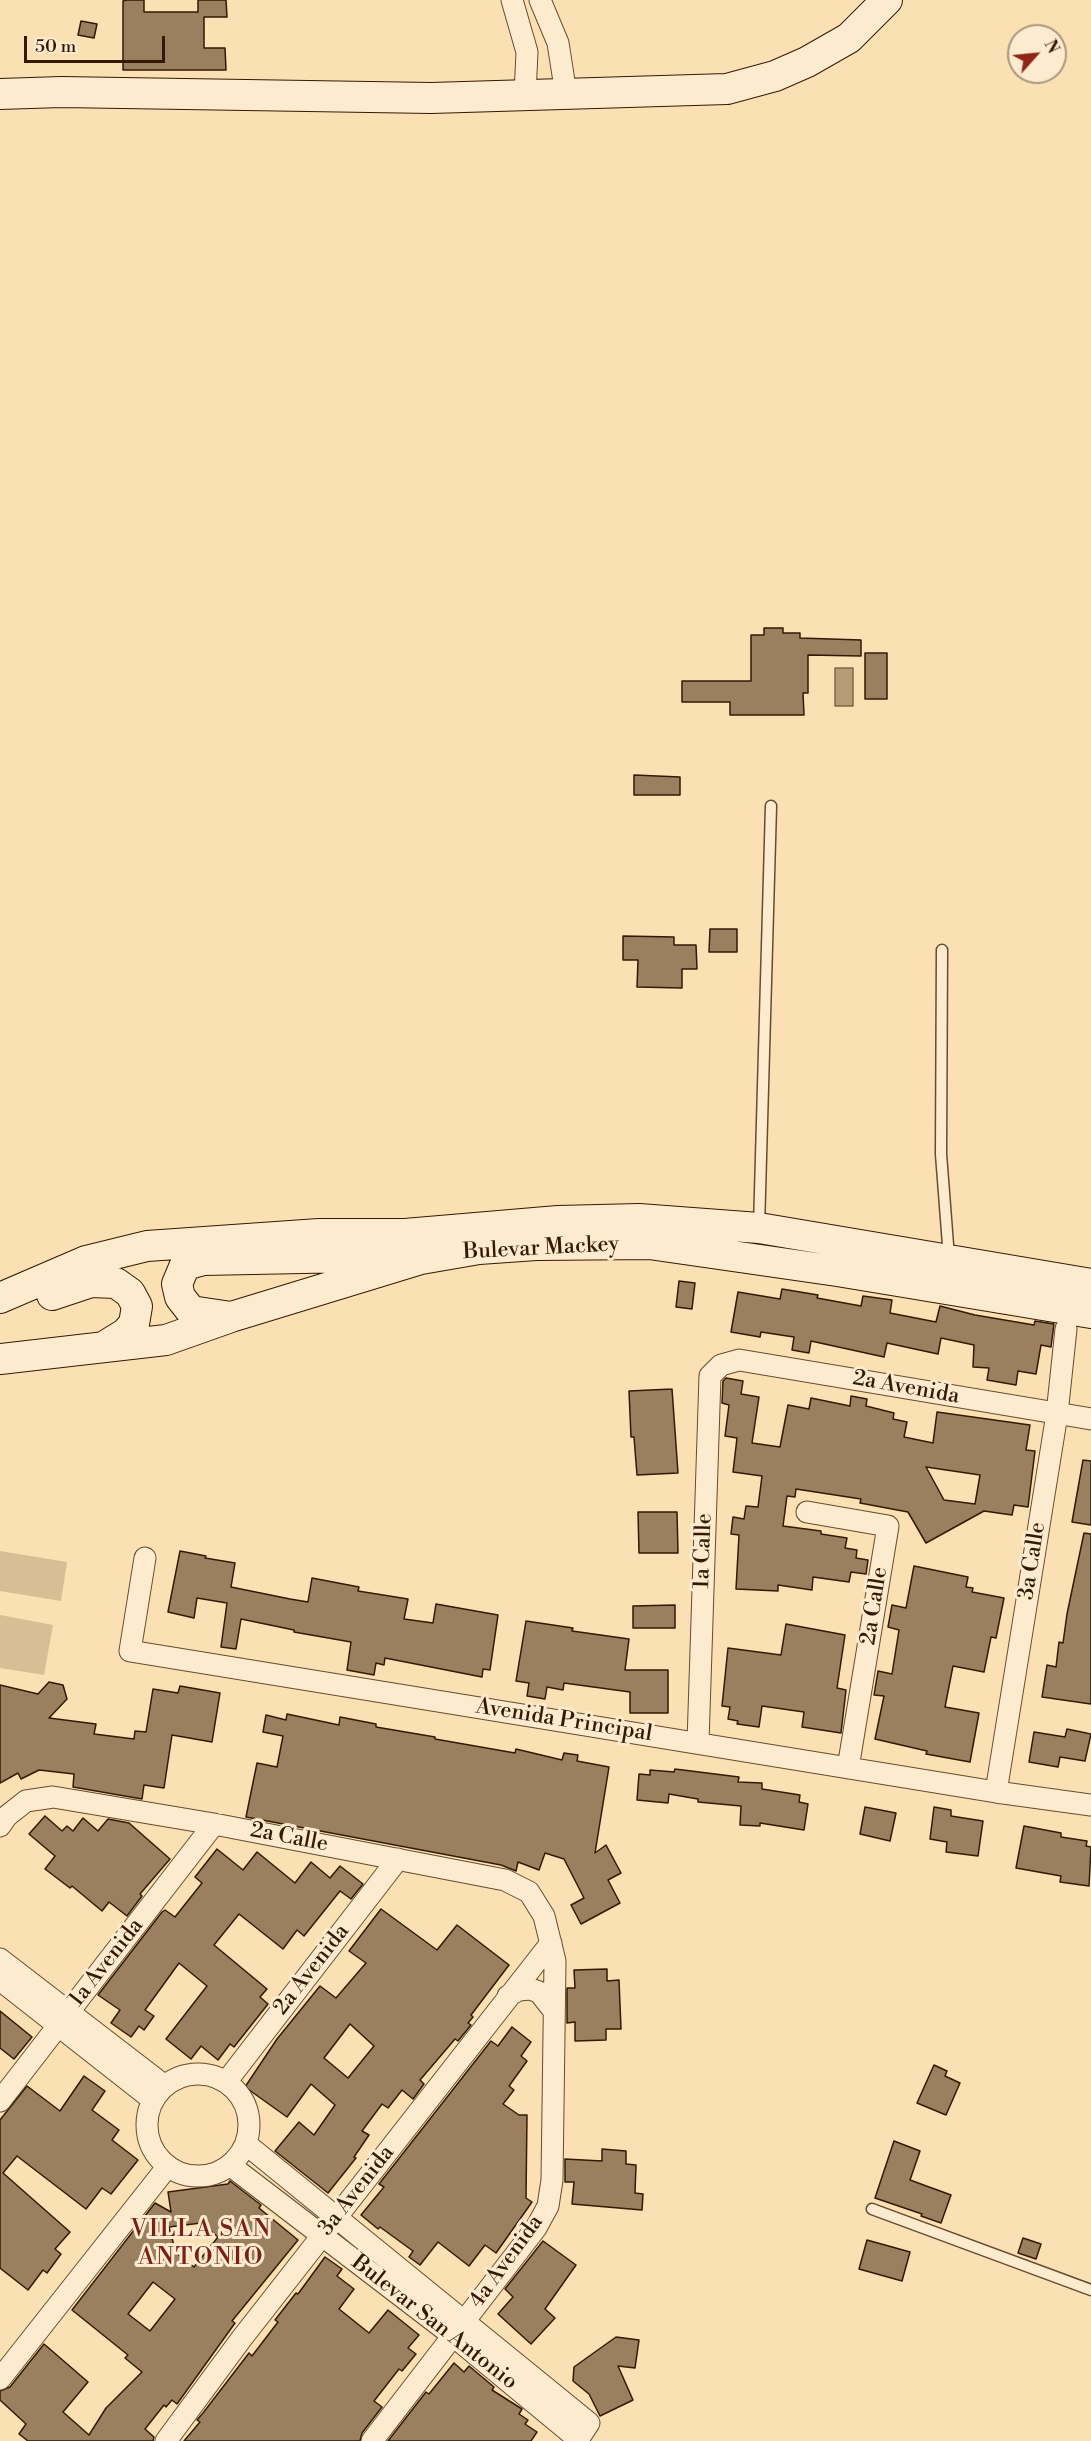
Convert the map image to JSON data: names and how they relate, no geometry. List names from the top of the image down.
{
  "streets": {
    "main road": ["Bulevar Mackey"],
    "street": [
      "2a Avenida",
      "1a Calle",
      "3a Calle",
      "2a Calle",
      "Avenida Principal",
      "1a Avenida",
      "3a Avenida",
      "4a Avenida",
      "Bulevar San Antonio"
    ]
  },
  "crossings": [
    ["2a Avenida", "1a Calle"],
    ["2a Avenida", "3a Calle"],
    ["2a Avenida", "2a Calle"],
    ["2a Avenida", "Bulevar San Antonio"],
    ["1a Calle", "Avenida Principal"],
    ["3a Calle", "Avenida Principal"],
    ["2a Calle", "Avenida Principal"],
    ["2a Calle", "1a Avenida"],
    ["2a Calle", "3a Avenida"],
    ["2a Calle", "4a Avenida"],
    ["3a Avenida", "4a Avenida"],
    ["3a Avenida", "Bulevar San Antonio"],
    ["4a Avenida", "Bulevar San Antonio"]
  ],
  "districts": ["VILLA SAN ANTONIO"],
  "scale_bar": "50 m",
  "north": "top right"
}
